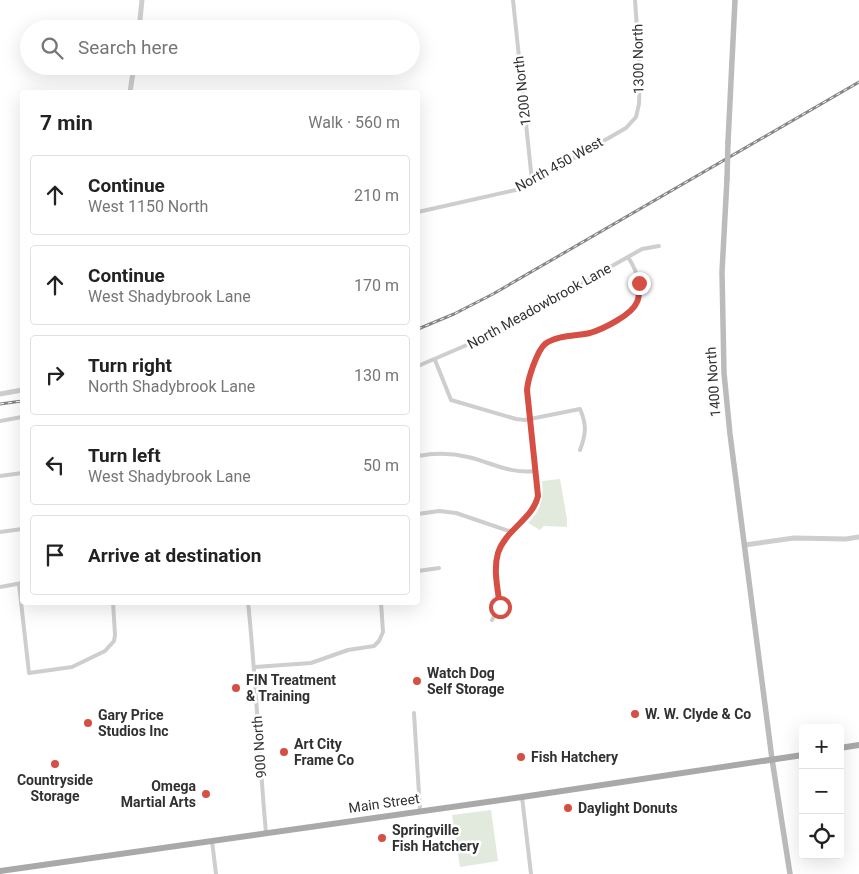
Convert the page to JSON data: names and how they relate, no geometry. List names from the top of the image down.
{
  "streets": {
    "main road": ["1400 North", "Main Street"],
    "street": [
      "1300 North",
      "1200 North",
      "North 450 West",
      "North Meadowbrook Lane",
      "900 North"
    ]
  },
  "crossings": [
    ["1300 North", "North 450 West"],
    ["1200 North", "North 450 West"],
    ["1400 North", "Main Street"],
    ["900 North", "Main Street"]
  ],
  "places": [
    "Watch Dog Self Storage",
    "FIN Treatment & Training",
    "W. W. Clyde & Co",
    "Gary Price Studios Inc",
    "Art City Frame Co",
    "Fish Hatchery",
    "Countryside Storage",
    "Omega Martial Arts",
    "Daylight Donuts",
    "Springville Fish Hatchery"
  ],
  "page": {
    "search": "Search here",
    "heading": ["7 min", "Walk · 560 m"],
    "list": [
      ["Continue", "West 1150 North", "210 m"],
      ["Continue", "West Shadybrook Lane", "170 m"],
      ["Turn right", "North Shadybrook Lane", "130 m"],
      ["Turn left", "West Shadybrook Lane", "50 m"],
      "Arrive at destination"
    ],
    "map_buttons": ["+", "−"]
  }
}
